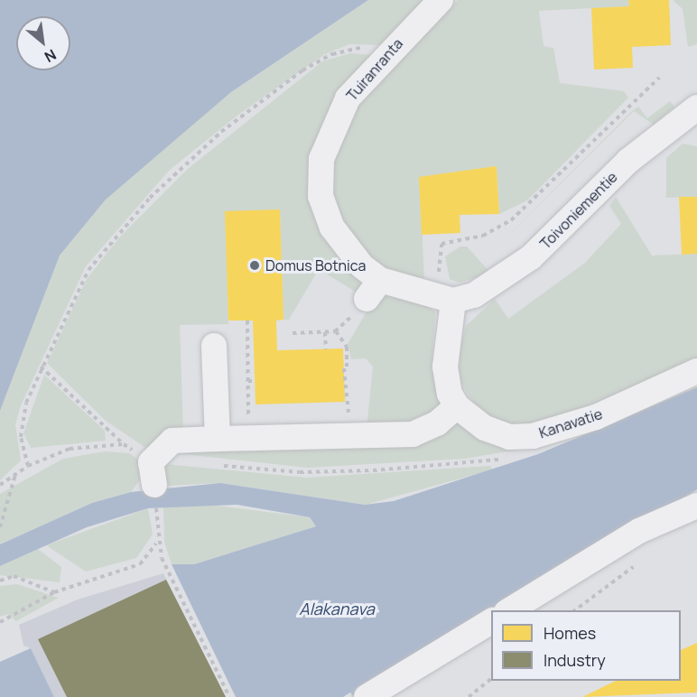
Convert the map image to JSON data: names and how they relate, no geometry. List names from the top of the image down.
{
  "streets": {
    "street": ["Tuiranranta", "Toivoniementie", "Kanavatie"]
  },
  "crossings": [
    ["Tuiranranta", "Toivoniementie"]
  ],
  "water": ["Alakanava"],
  "places": ["Domus Botnica"],
  "legend": ["Homes", "Industry"],
  "north": "bottom right"
}
